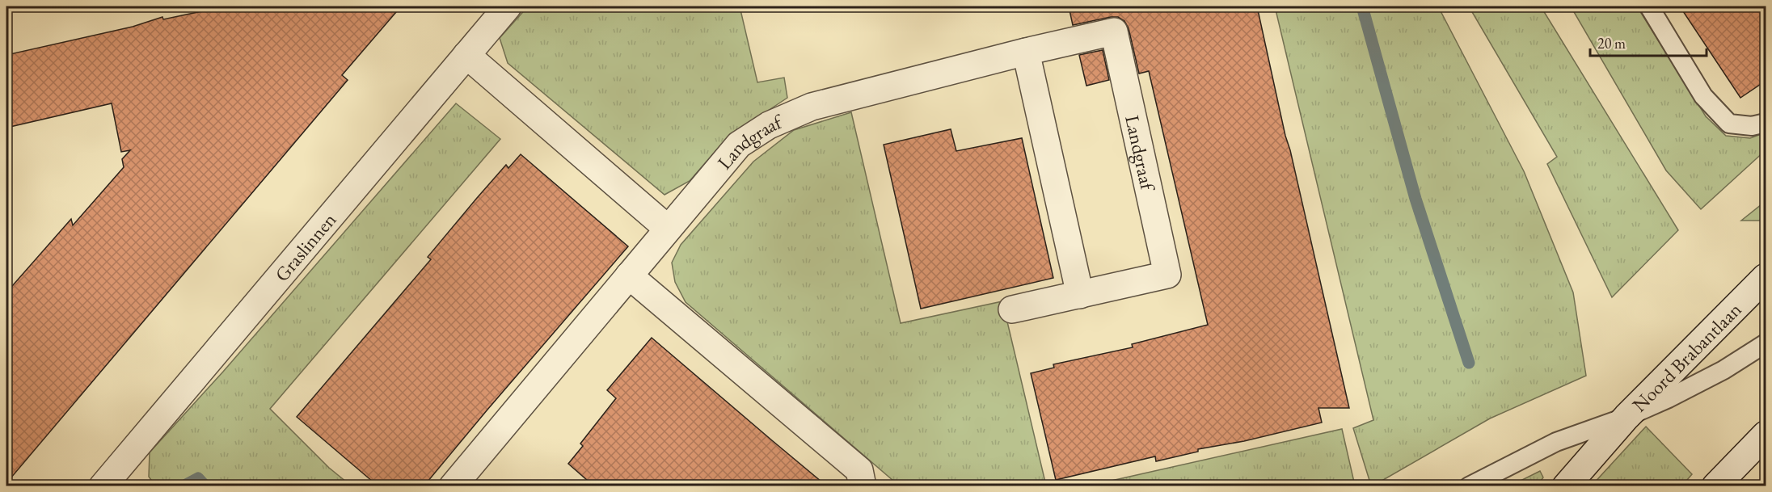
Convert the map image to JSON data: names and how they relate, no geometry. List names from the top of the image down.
{
  "streets": {
    "street": ["Landgraaf", "Graslinnen", "Noord Brabantlaan"]
  },
  "scale_bar": "20 m"
}
